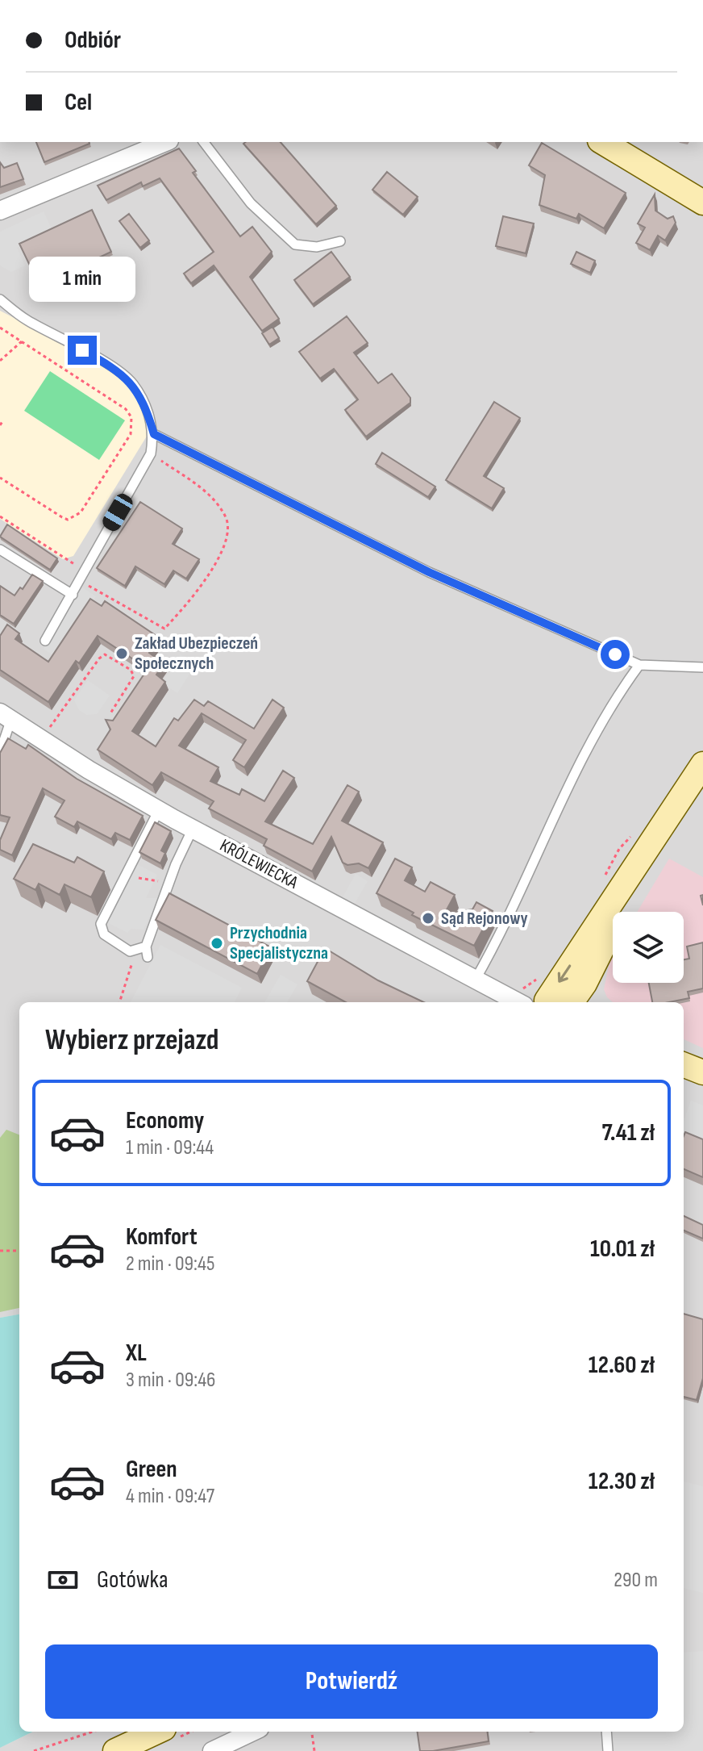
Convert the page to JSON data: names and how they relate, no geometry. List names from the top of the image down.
{
  "streets": {
    "street": ["KRÓLEWIECKA"]
  },
  "places": ["Zakład Ubezpieczeń Społecznych", "Sąd Rejonowy", "Przychodnia Specjalistyczna"],
  "page": {
    "banner": ["Odbiór", "Cel"],
    "bubble": "1 min",
    "heading": "Wybierz przejazd",
    "list": [
      {
        "name": "Economy",
        "note": "1 min · 09:44",
        "value": "7.41 zł"
      },
      {
        "name": "Komfort",
        "note": "2 min · 09:45",
        "value": "10.01 zł"
      },
      {
        "name": "XL",
        "note": "3 min · 09:46",
        "value": "12.60 zł"
      },
      {
        "name": "Green",
        "note": "4 min · 09:47",
        "value": "12.30 zł"
      }
    ],
    "pay": ["Gotówka", "290 m"],
    "buttons": "Potwierdź"
  }
}
